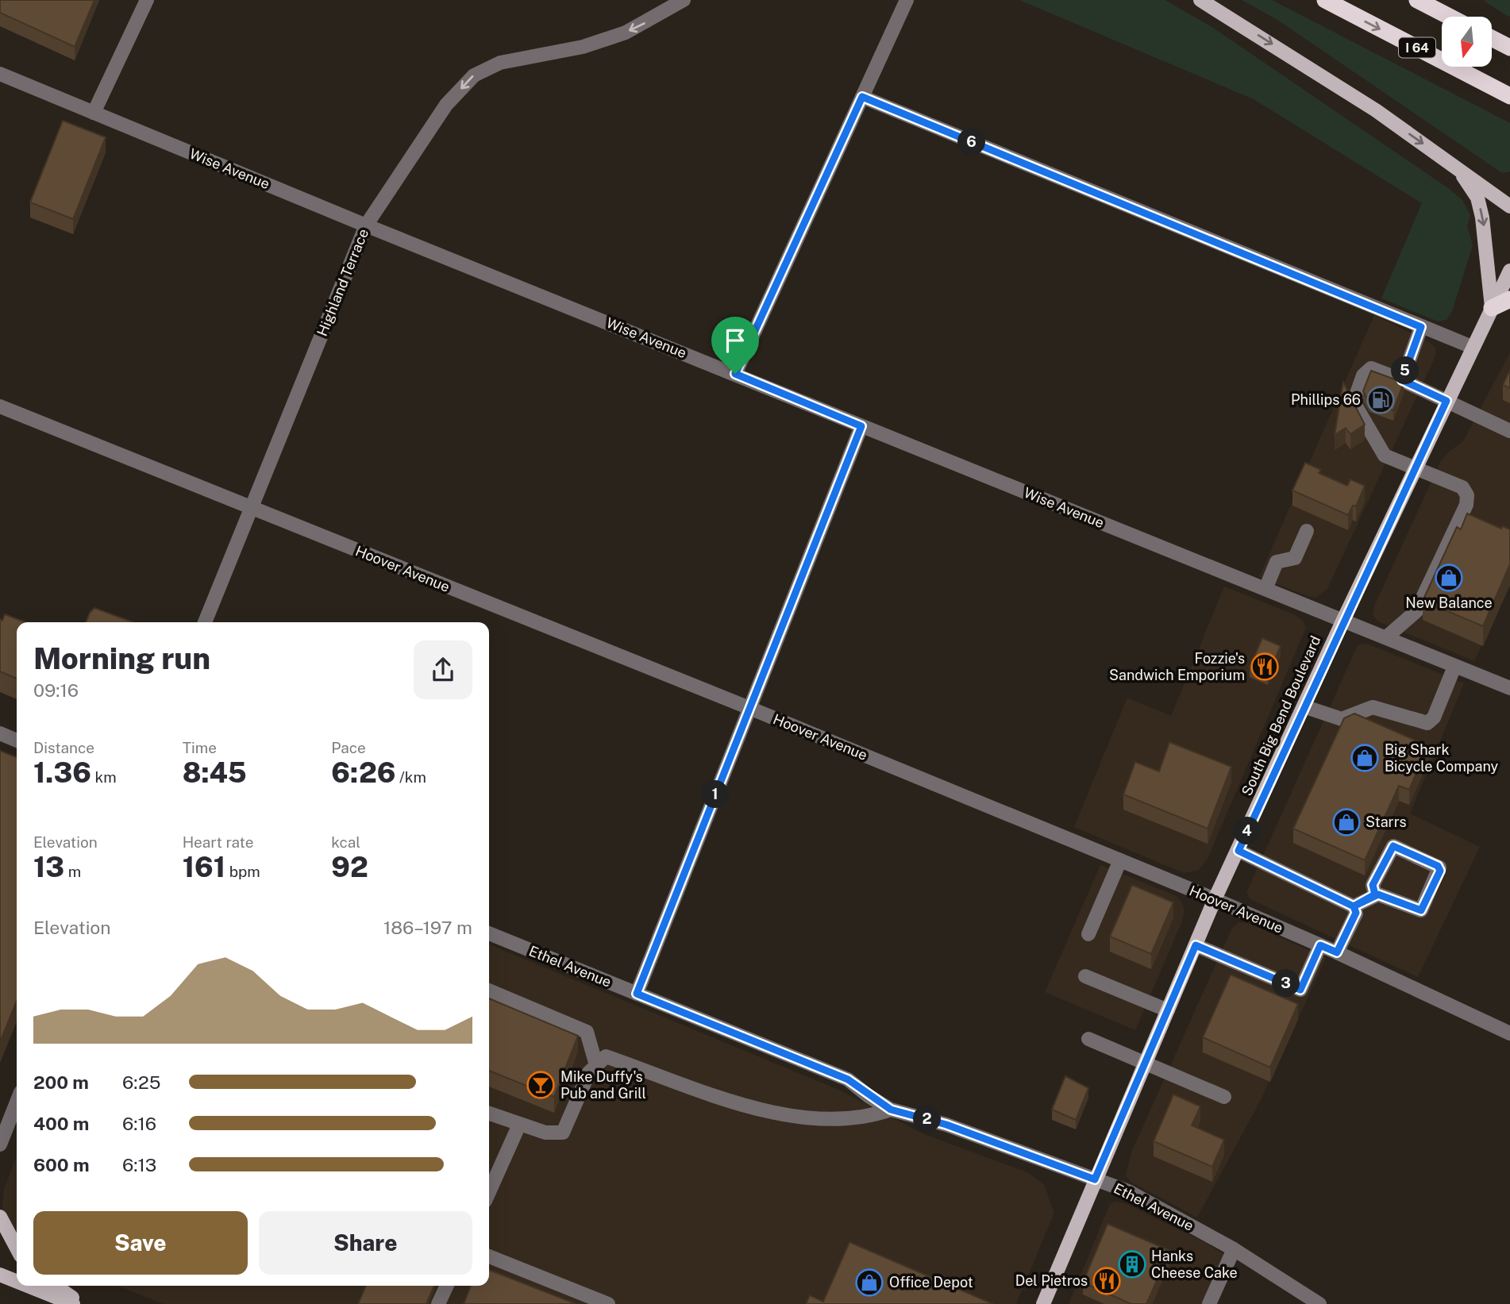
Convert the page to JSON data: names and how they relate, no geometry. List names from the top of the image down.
{
  "streets": {
    "highway": ["I 64"],
    "main road": ["South Big Bend Boulevard"],
    "street": [
      "Wise Avenue",
      "Highland Terrace",
      "Hoover Avenue",
      "Ethel Avenue"
    ]
  },
  "crossings": [
    ["Wise Avenue", "Highland Terrace"],
    ["Wise Avenue", "South Big Bend Boulevard"],
    ["Highland Terrace", "Hoover Avenue"],
    ["Hoover Avenue", "South Big Bend Boulevard"],
    ["South Big Bend Boulevard", "Ethel Avenue"]
  ],
  "one_way": ["Highland Terrace"],
  "places": {
    "fuel station": ["Phillips 66"],
    "shop": [
      "New Balance",
      "Big Shark Bicycle Company",
      "Starrs",
      "Office Depot"
    ],
    "restaurant": ["Fozzie's Sandwich Emporium", "Del Pietros"],
    "bar": ["Mike Duffy's Pub and Grill"],
    "building": ["Hanks Cheese Cake"]
  },
  "north": "bottom",
  "page": {
    "pins": [
      "6",
      "5",
      "1",
      "4",
      "3",
      "2"
    ],
    "heading": ["Morning run", "09:16"],
    "stats": [
      ["Distance", "1.36 km"],
      ["Time", "8:45"],
      ["Pace", "6:26 /km"],
      ["Elevation", "13 m"],
      ["Heart rate", "161 bpm"],
      ["kcal", "92"]
    ],
    "chart": ["Elevation", "186–197 m"],
    "list": [
      {
        "name": "200 m",
        "note": "6:25"
      },
      {
        "name": "400 m",
        "note": "6:16"
      },
      {
        "name": "600 m",
        "note": "6:13"
      }
    ],
    "buttons": ["Save", "Share"]
  }
}
